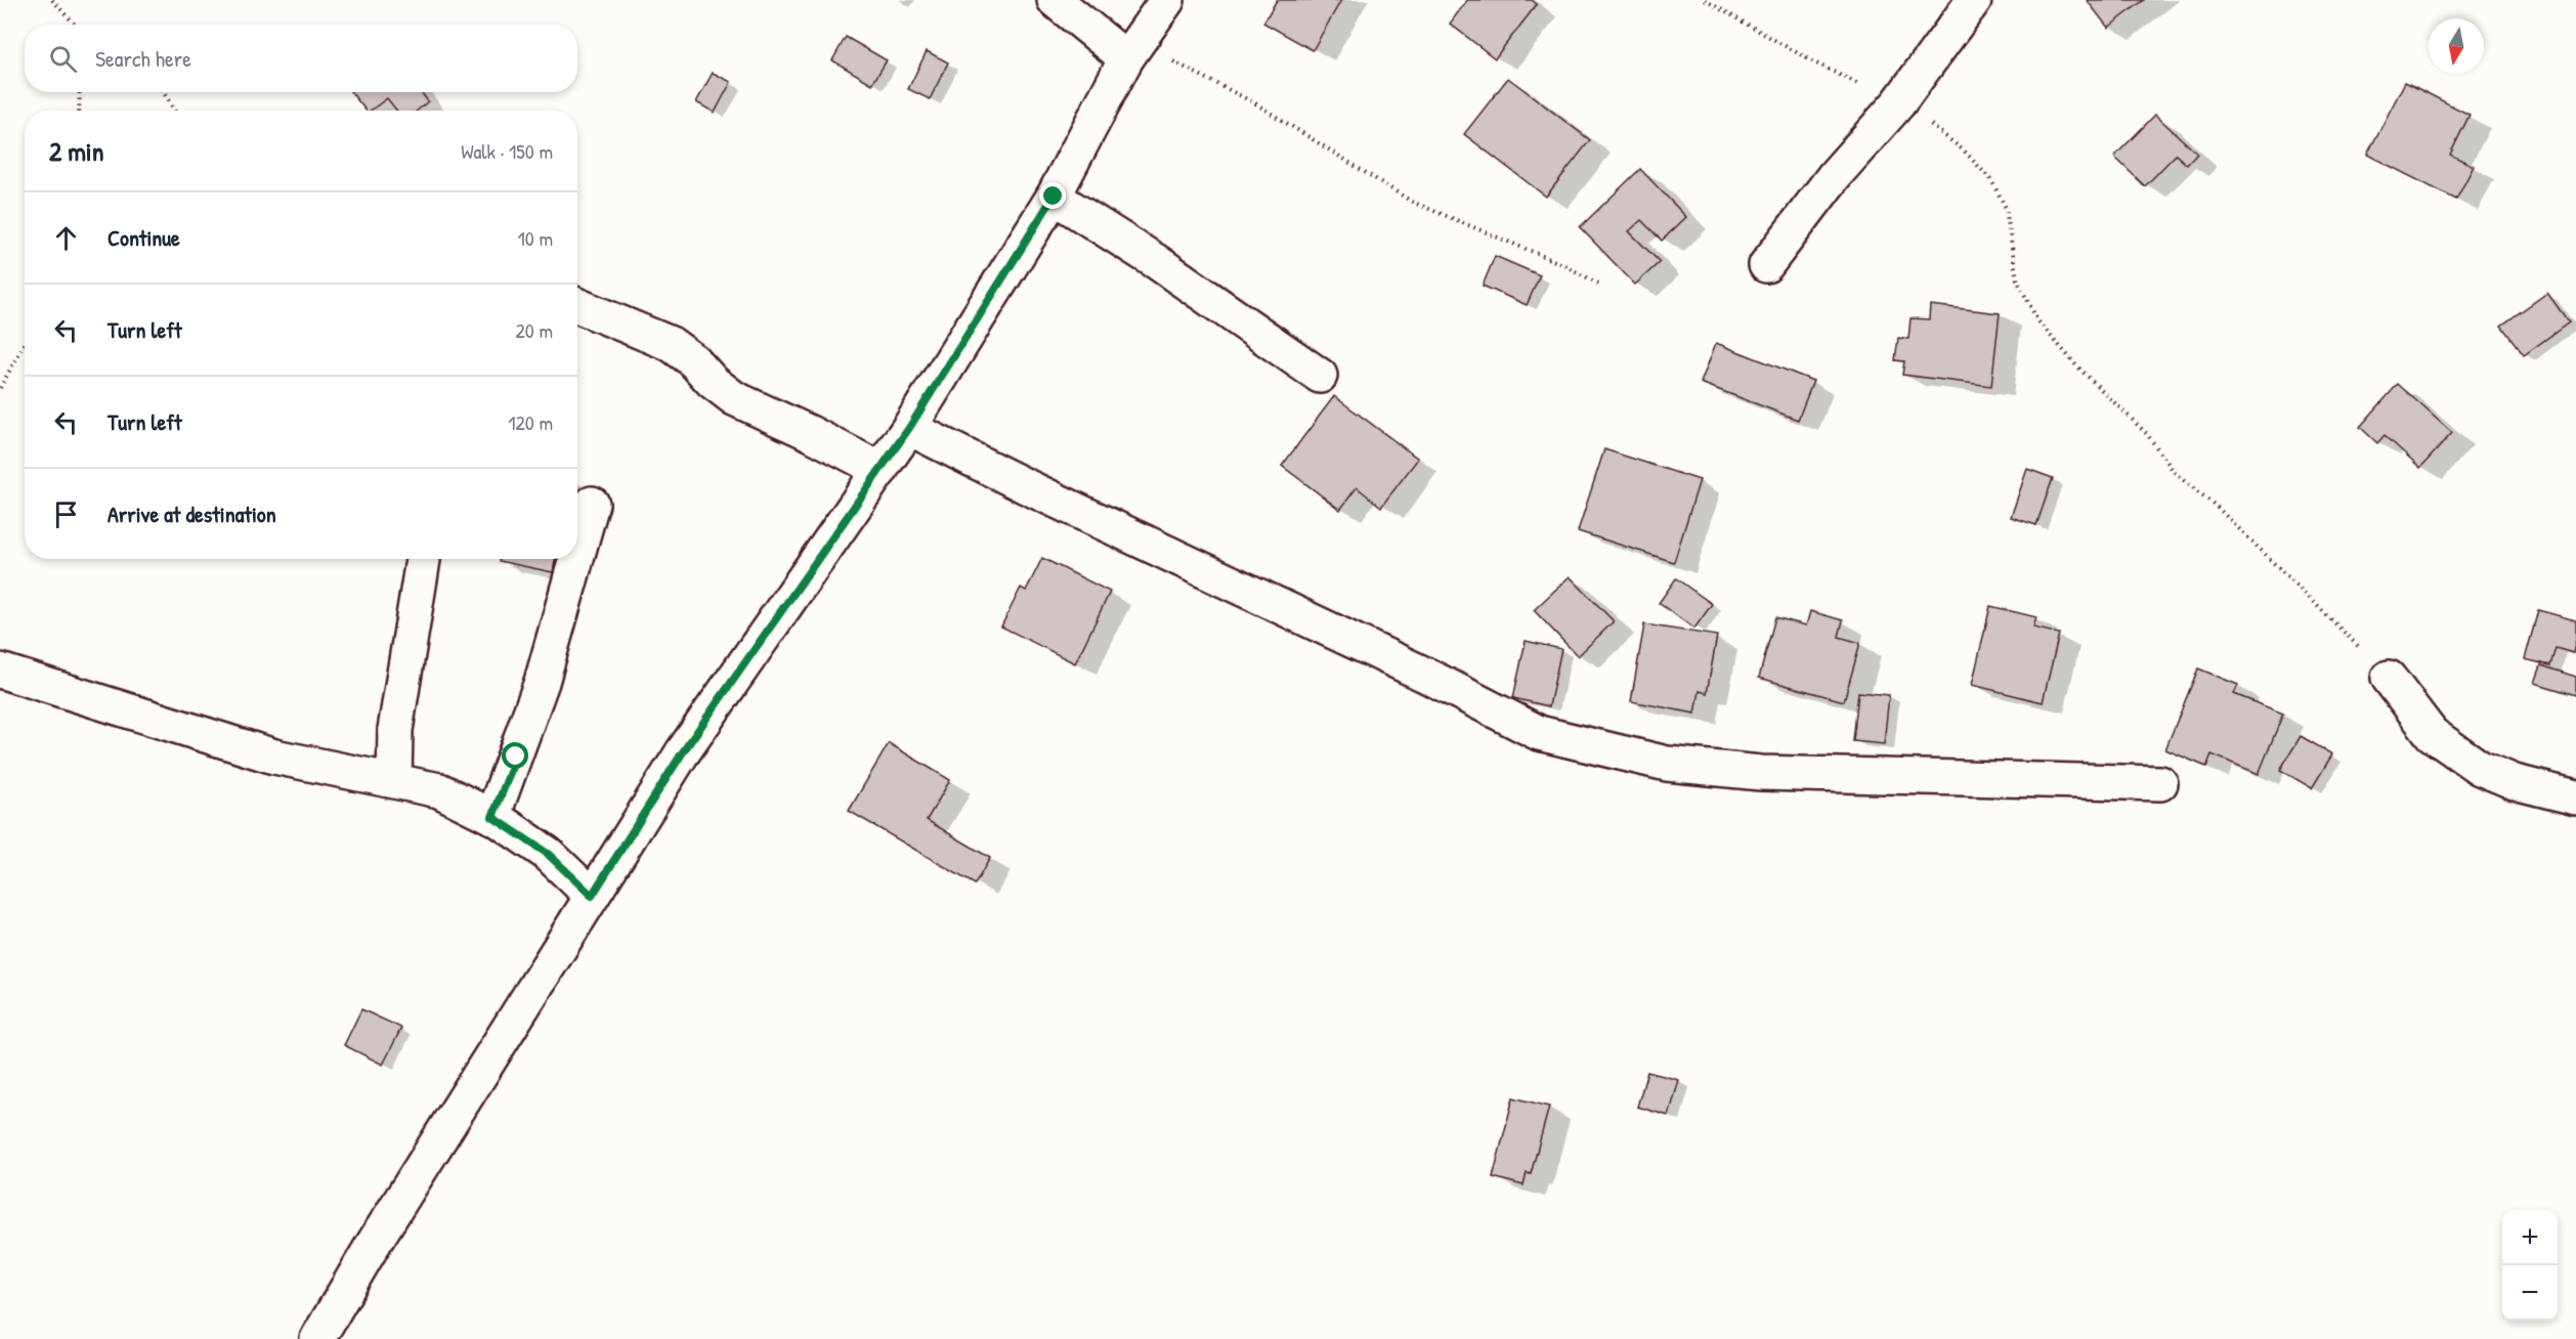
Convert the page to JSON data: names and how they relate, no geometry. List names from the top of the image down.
{
  "north": "bottom",
  "page": {
    "search": "Search here",
    "heading": ["2 min", "Walk · 150 m"],
    "list": [
      ["Continue", "10 m"],
      ["Turn left", "20 m"],
      ["Turn left", "120 m"],
      "Arrive at destination"
    ],
    "map_buttons": ["+", "−"]
  }
}
